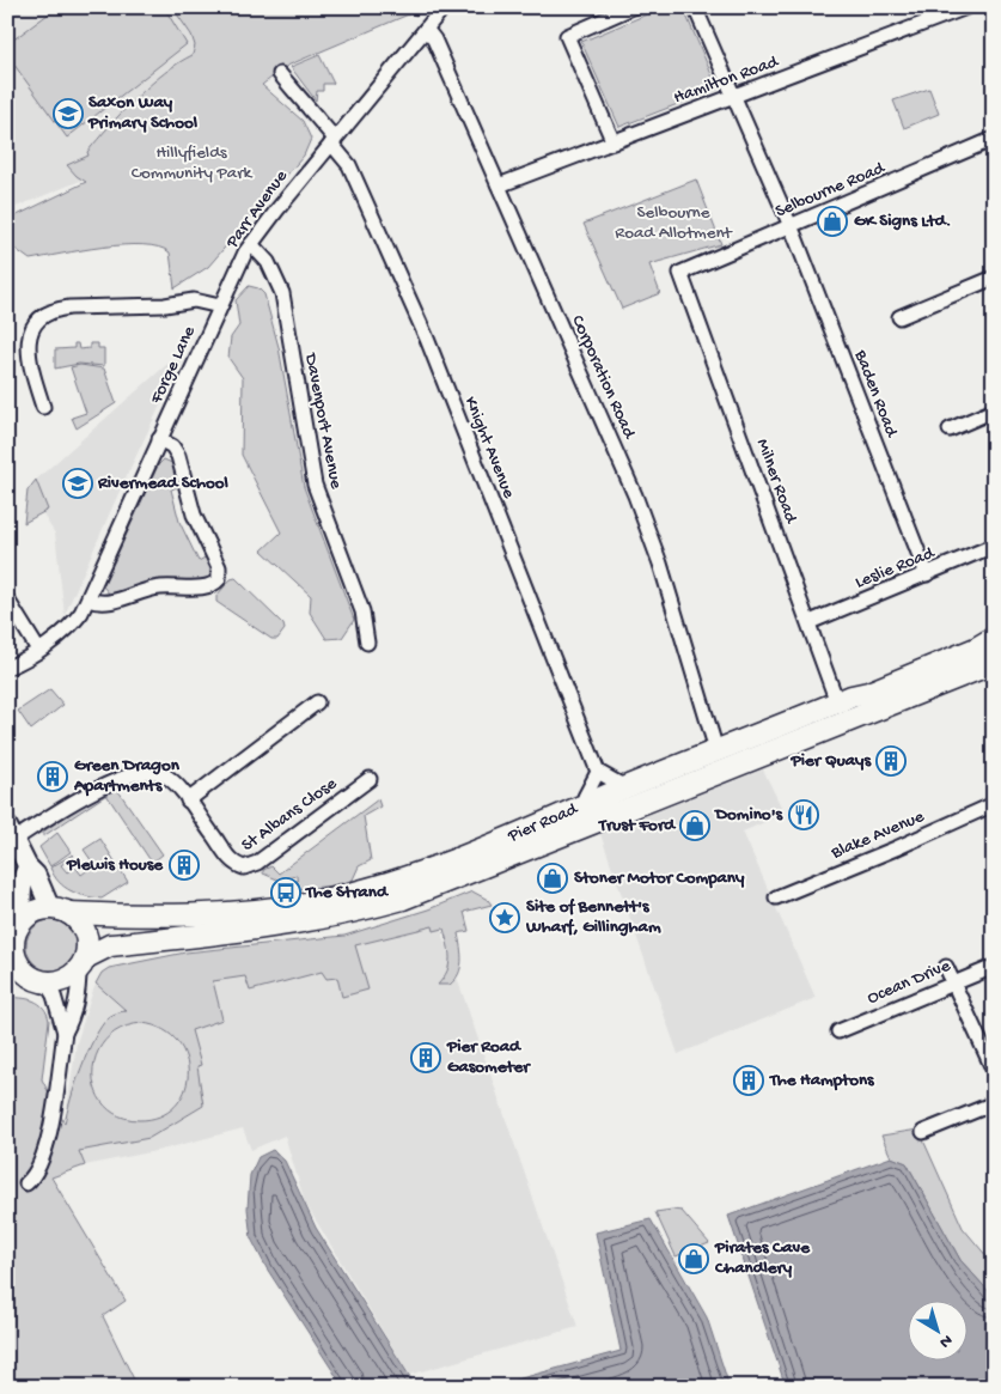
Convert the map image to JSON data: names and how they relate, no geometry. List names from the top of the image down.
{
  "streets": {
    "main road": ["Pier Road"],
    "street": [
      "Hamilton Road",
      "Selbourne Road",
      "Parr Avenue",
      "Forge Lane",
      "Corporation Road",
      "Baden Road",
      "Davenport Avenue",
      "Knight Avenue",
      "Milner Road",
      "Leslie Road",
      "St Albans Close",
      "Blake Avenue",
      "Ocean Drive"
    ]
  },
  "crossings": [
    ["Hamilton Road", "Corporation Road"],
    ["Hamilton Road", "Baden Road"],
    ["Selbourne Road", "Baden Road"],
    ["Selbourne Road", "Milner Road"],
    ["Parr Avenue", "Forge Lane"],
    ["Parr Avenue", "Corporation Road"],
    ["Parr Avenue", "Davenport Avenue"],
    ["Parr Avenue", "Knight Avenue"],
    ["Corporation Road", "Pier Road"],
    ["Baden Road", "Leslie Road"],
    ["Milner Road", "Leslie Road"],
    ["Milner Road", "Pier Road"]
  ],
  "parks": ["Hillyfields Community Park", "Selbourne Road Allotment"],
  "places": {
    "school or university": ["Saxon Way Primary School", "Rivermead School"],
    "shop": [
      "GK Signs Ltd.",
      "Trust Ford",
      "Stoner Motor Company",
      "Pirates Cave Chandlery"
    ],
    "building": [
      "Pier Quays",
      "Green Dragon Apartments",
      "Plewis House",
      "Pier Road Gasometer",
      "The Hamptons"
    ],
    "restaurant": ["Domino's"],
    "bus stop": ["The Strand"],
    "place": ["Site of Bennett's Wharf, Gillingham"]
  },
  "north": "bottom right"
}
